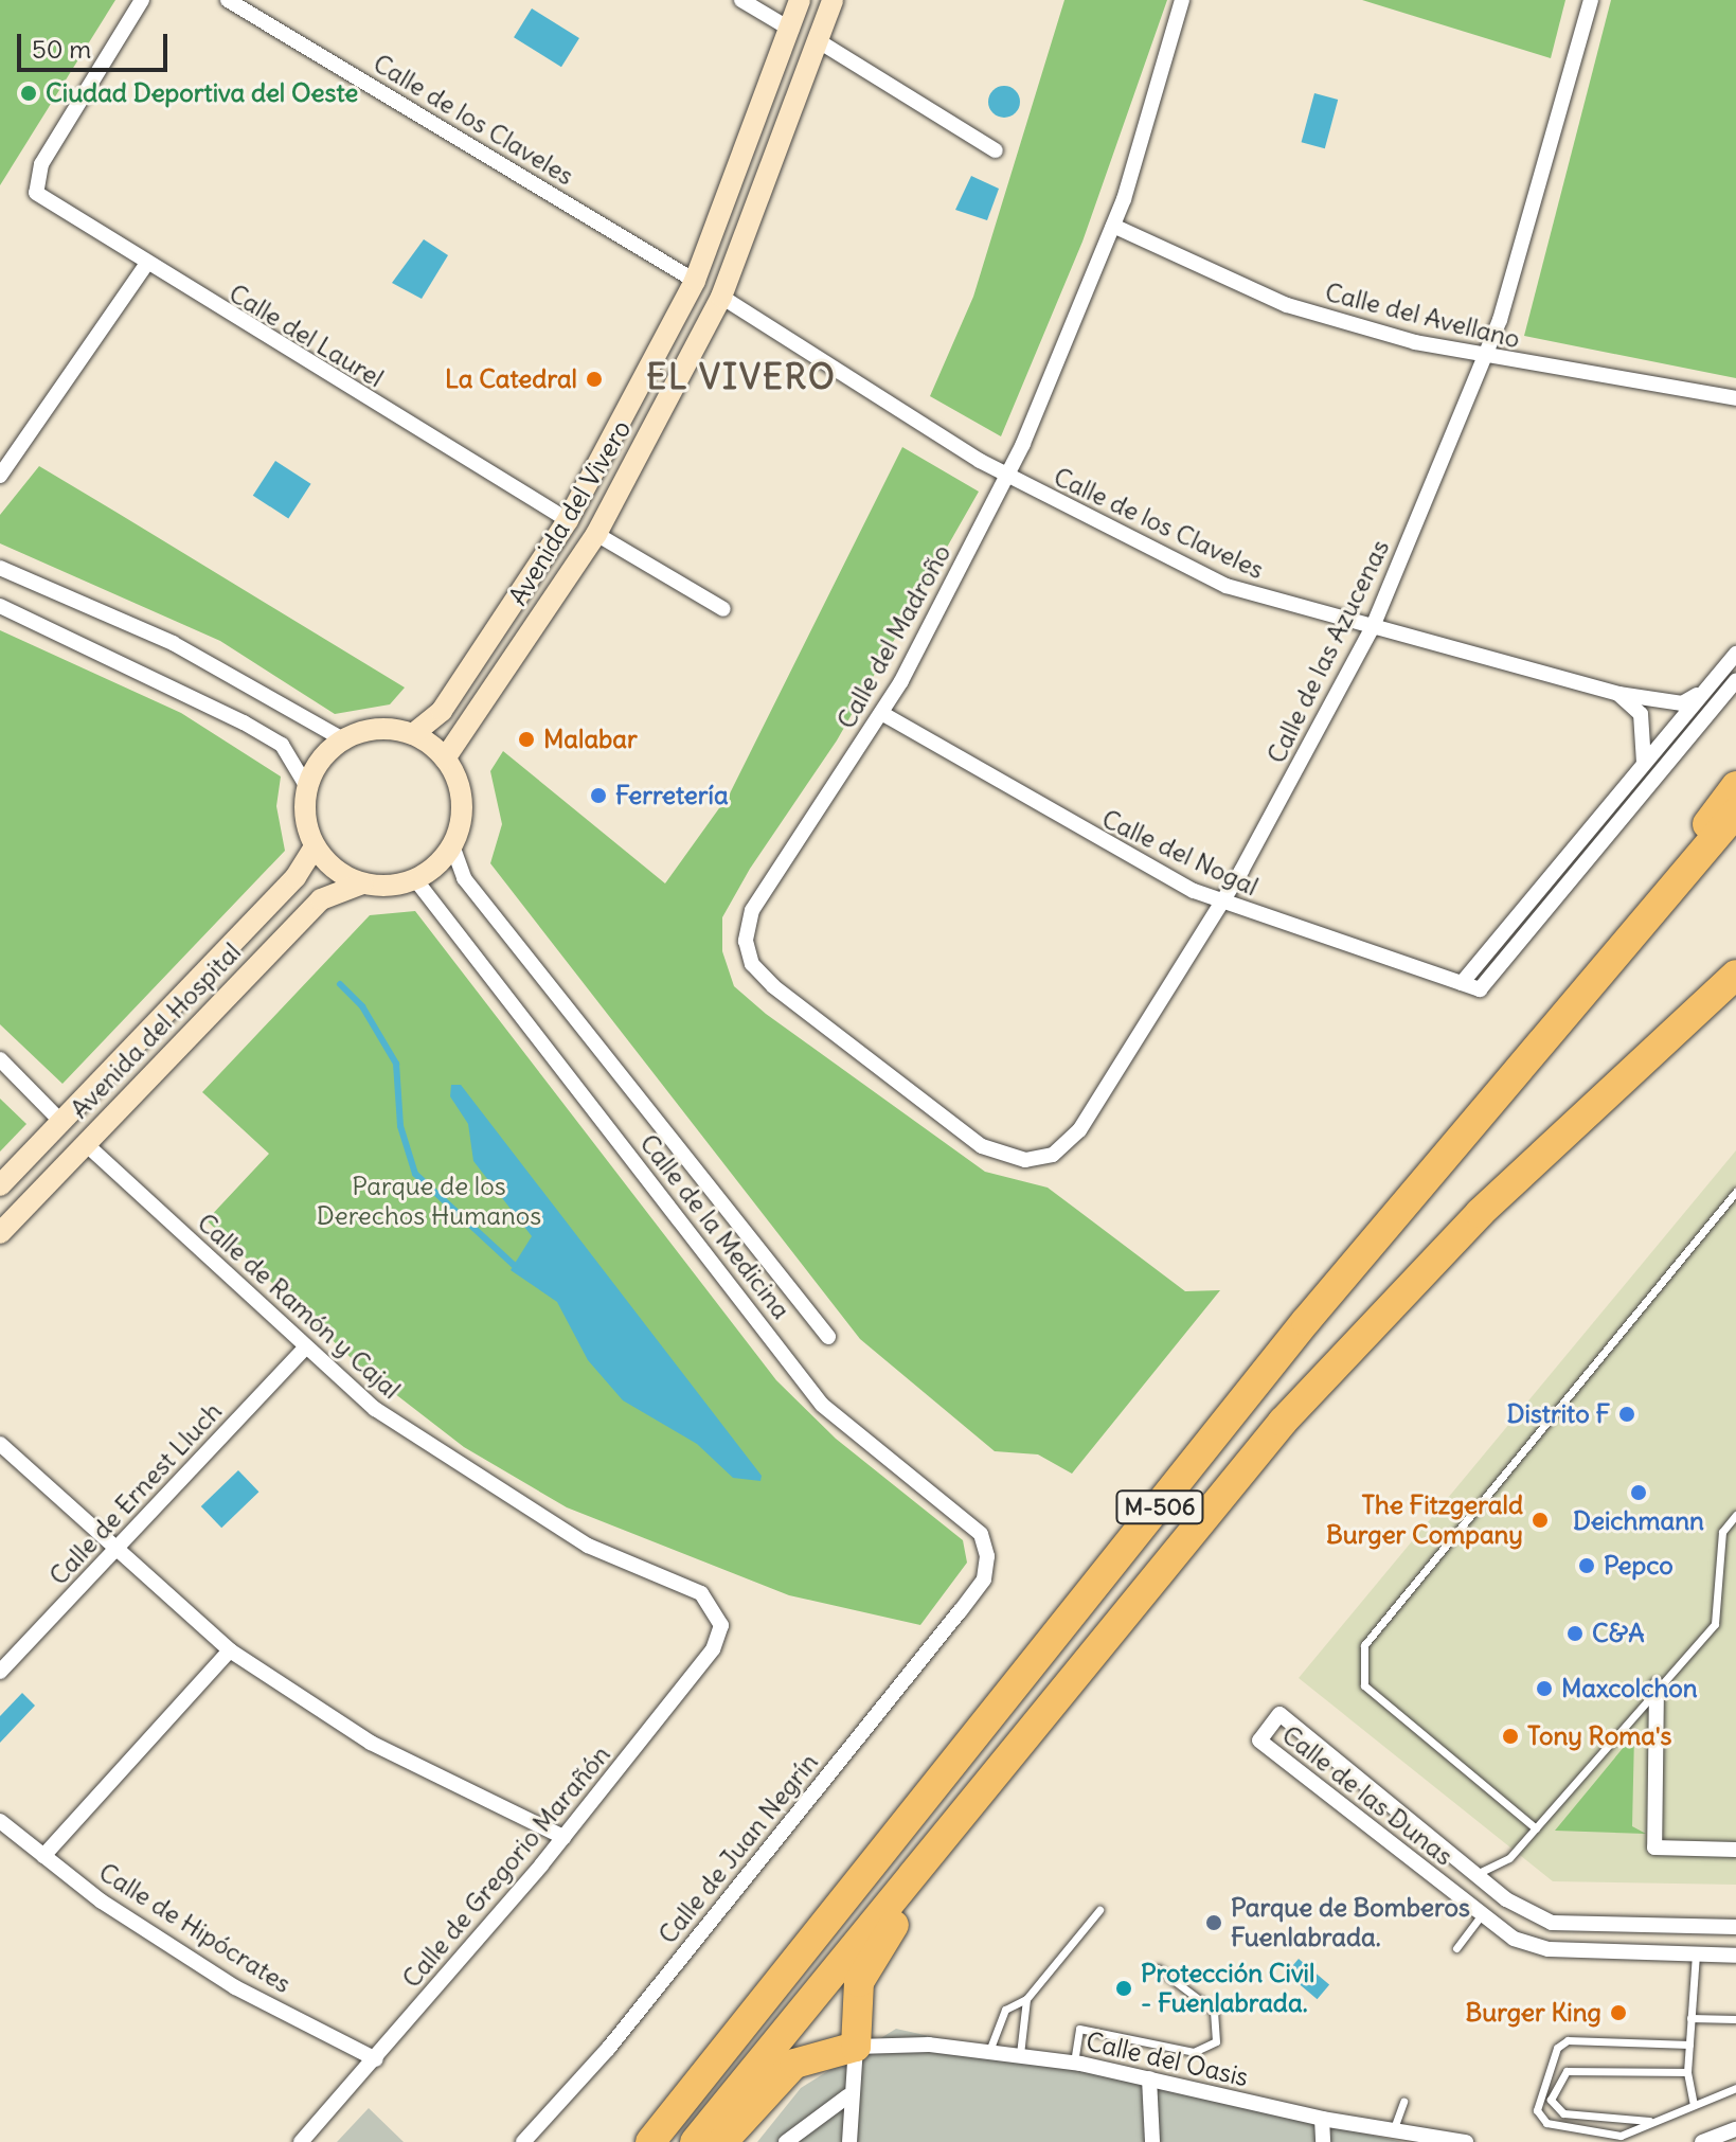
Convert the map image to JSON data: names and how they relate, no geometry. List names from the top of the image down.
{
  "streets": {
    "highway": ["M-506"],
    "main road": ["Avenida del Vivero", "Avenida del Hospital"],
    "street": [
      "Calle de los Claveles",
      "Calle del Avellano",
      "Calle del Laurel",
      "Calle del Madroño",
      "Calle de las Azucenas",
      "Calle del Nogal",
      "Calle de la Medicina",
      "Calle de Ramón y Cajal",
      "Calle de Ernest Lluch",
      "Calle de las Dunas",
      "Calle de Juan Negrín",
      "Calle de Gregorio Marañón",
      "Calle de Hipócrates",
      "Calle del Oasis"
    ]
  },
  "crossings": [
    ["Calle de los Claveles", "Avenida del Vivero"],
    ["Calle de los Claveles", "Calle del Madroño"],
    ["Calle de los Claveles", "Calle de las Azucenas"],
    ["Calle del Avellano", "Calle del Madroño"],
    ["Calle del Avellano", "Calle de las Azucenas"],
    ["Calle del Laurel", "Avenida del Vivero"],
    ["Avenida del Vivero", "Avenida del Hospital"],
    ["Avenida del Vivero", "Calle de la Medicina"],
    ["Calle del Madroño", "Calle de las Azucenas"],
    ["Calle del Madroño", "Calle del Nogal"],
    ["Calle de las Azucenas", "Calle del Nogal"],
    ["Avenida del Hospital", "Calle de la Medicina"],
    ["Avenida del Hospital", "Calle de Ramón y Cajal"],
    ["Calle de la Medicina", "Calle de Juan Negrín"],
    ["Calle de Ramón y Cajal", "Calle de Ernest Lluch"],
    ["Calle de Ramón y Cajal", "Calle de Gregorio Marañón"],
    ["Calle de Gregorio Marañón", "Calle de Hipócrates"]
  ],
  "districts": ["EL VIVERO"],
  "parks": ["Parque de los Derechos Humanos"],
  "places": [
    "Ciudad Deportiva del Oeste",
    "La Catedral",
    "Malabar",
    "Ferretería",
    "Distrito F",
    "Deichmann",
    "The Fitzgerald Burger Company",
    "Pepco",
    "C&A",
    "Maxcolchon",
    "Tony Roma's",
    "Parque de Bomberos Fuenlabrada.",
    "Protección Civil - Fuenlabrada.",
    "Burger King"
  ],
  "scale_bar": "50 m"
}
